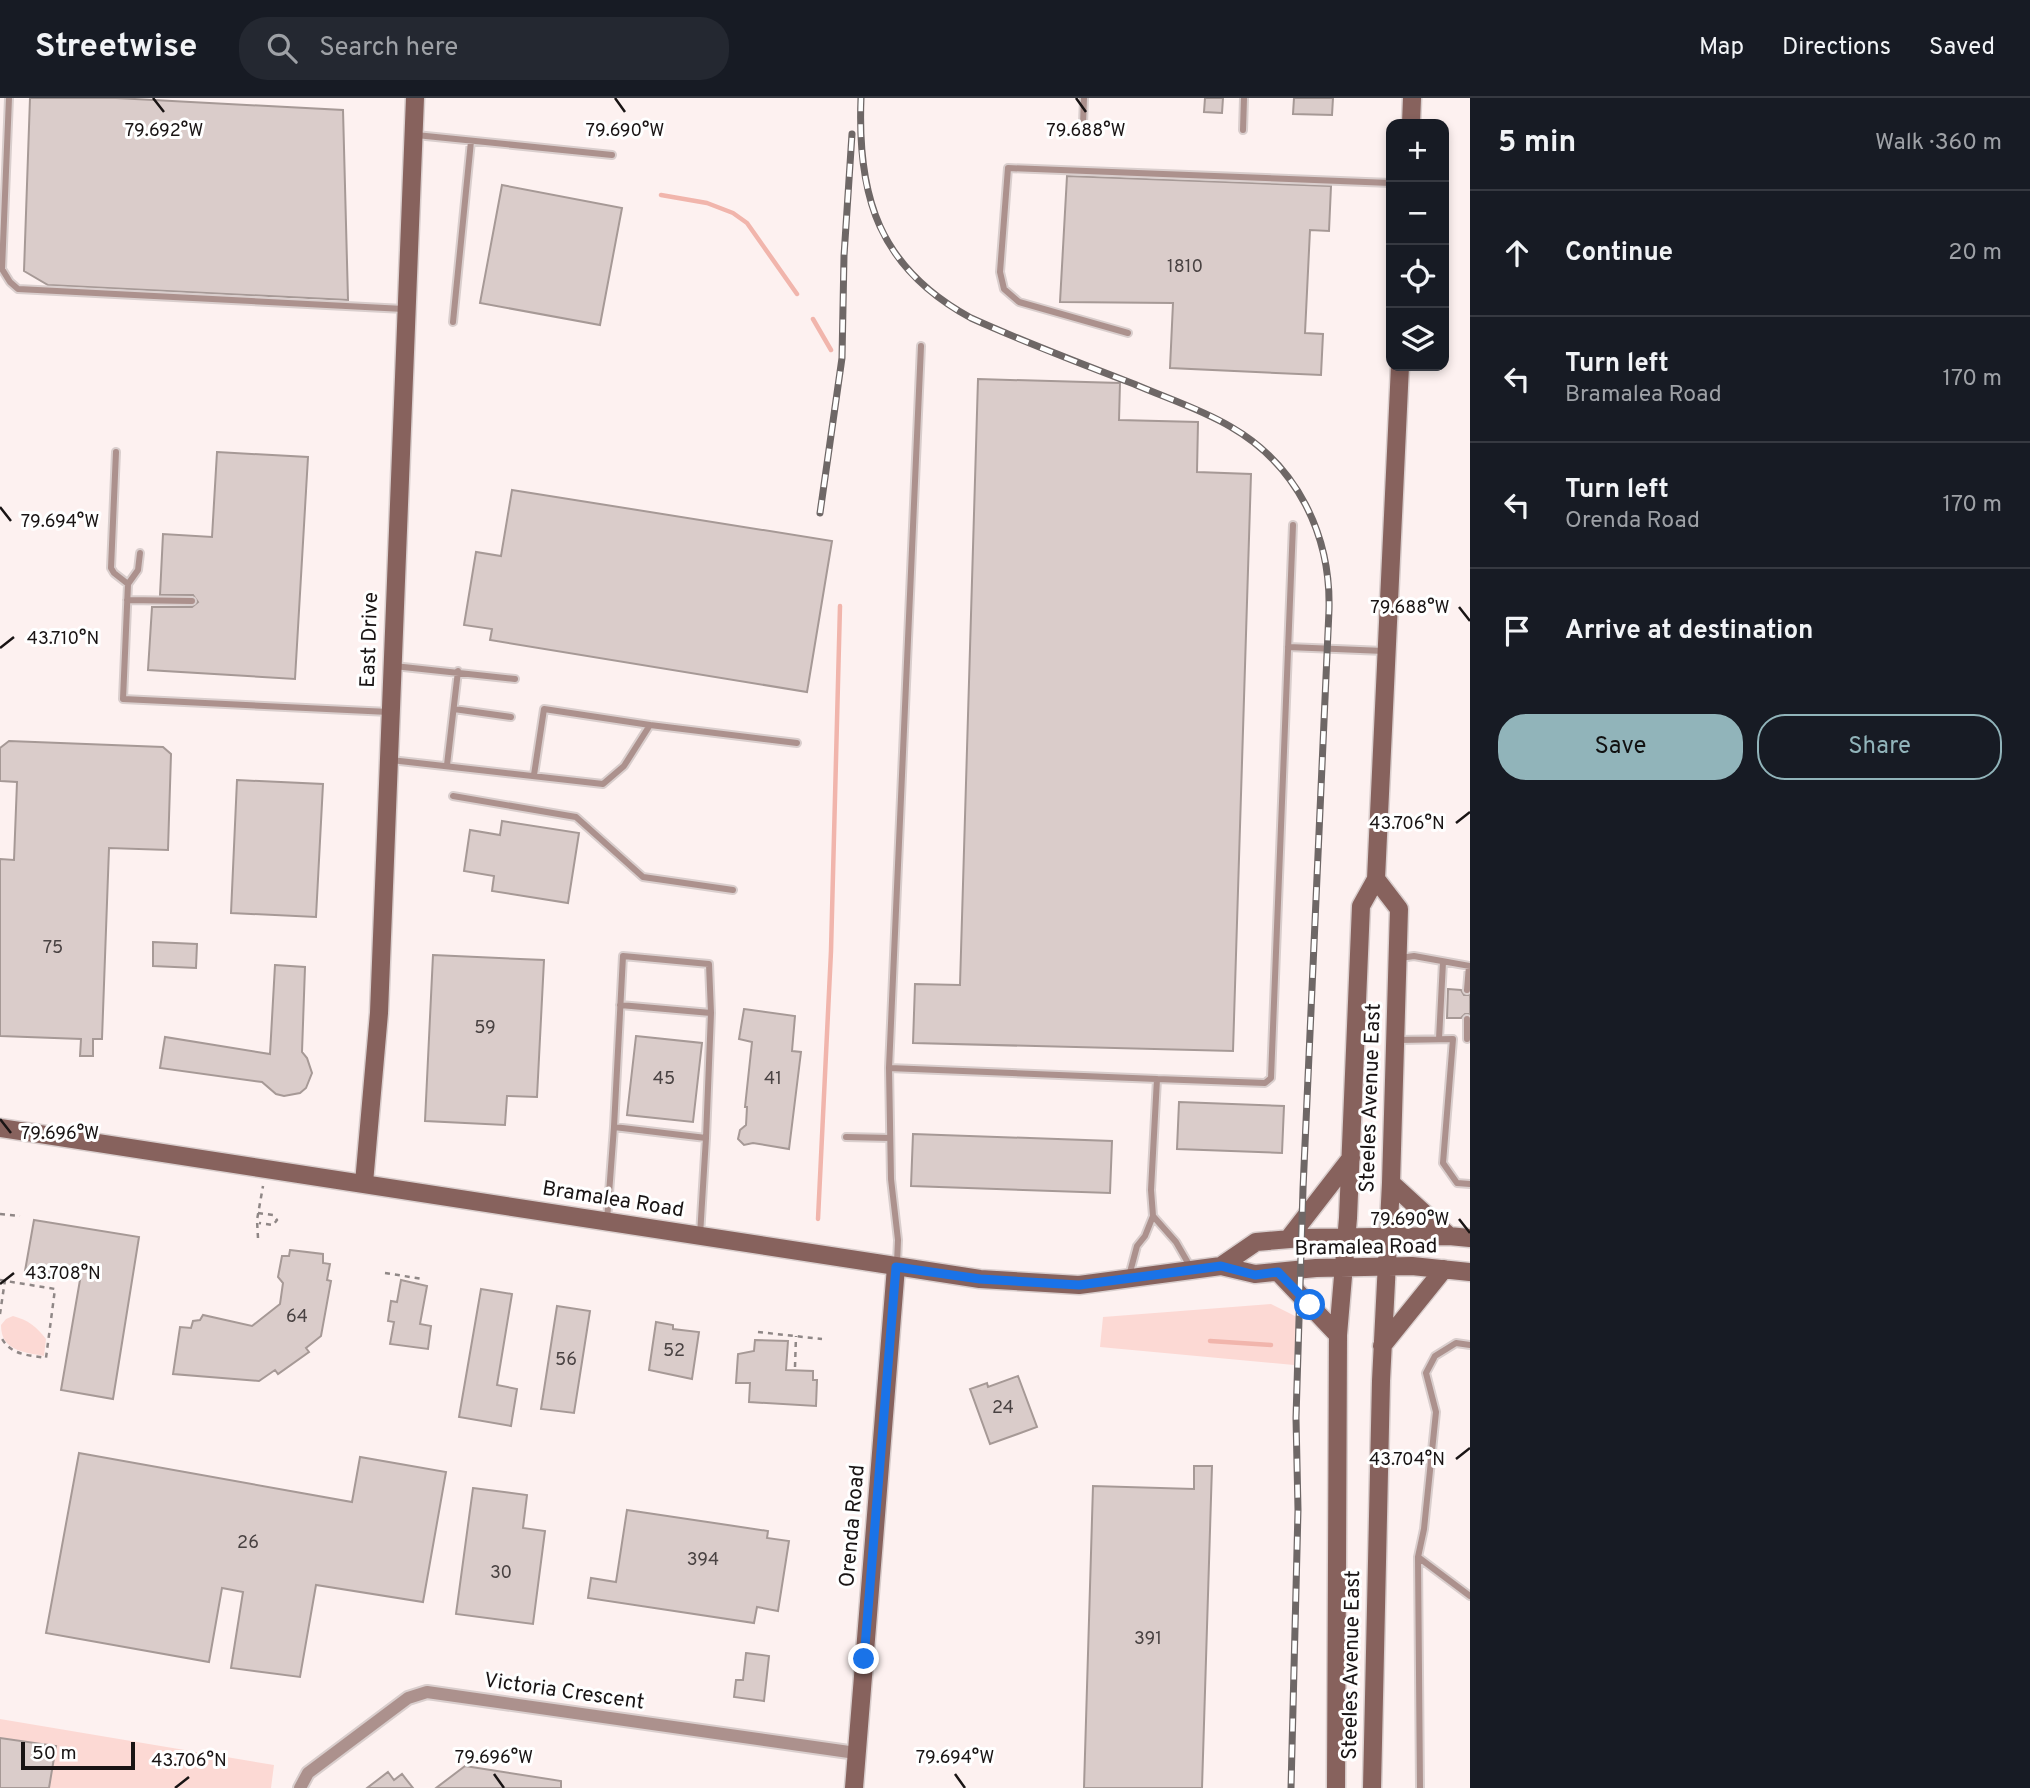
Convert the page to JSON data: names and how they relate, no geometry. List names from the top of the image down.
{
  "streets": {
    "main road": [
      "East Drive",
      "Steeles Avenue East",
      "Bramalea Road",
      "Orenda Road"
    ],
    "street": ["Victoria Crescent"]
  },
  "crossings": [
    ["East Drive", "Bramalea Road"],
    ["Steeles Avenue East", "Bramalea Road"],
    ["Bramalea Road", "Orenda Road"],
    ["Orenda Road", "Victoria Crescent"]
  ],
  "house_numbers": [
    "1810",
    "75",
    "59",
    "45",
    "41",
    "64",
    "52",
    "56",
    "24",
    "26",
    "394",
    "30",
    "391"
  ],
  "scale_bar": "50 m",
  "page": {
    "header": "Streetwise",
    "search": "Search here",
    "nav": ["Map", "Directions", "Saved"],
    "heading": ["5 min", "Walk · 360 m"],
    "map_buttons": ["+", "−"],
    "list": [
      ["Continue", "20 m"],
      ["Turn left", "Bramalea Road", "170 m"],
      ["Turn left", "Orenda Road", "170 m"],
      "Arrive at destination"
    ],
    "buttons": ["Save", "Share"],
    "scale": "50 m"
  },
  "coordinates": [
    "79.692°W",
    "79.690°W",
    "79.688°W",
    "79.694°W",
    "43.710°N",
    "43.706°N",
    "79.696°W",
    "43.708°N",
    "43.704°N"
  ]
}
